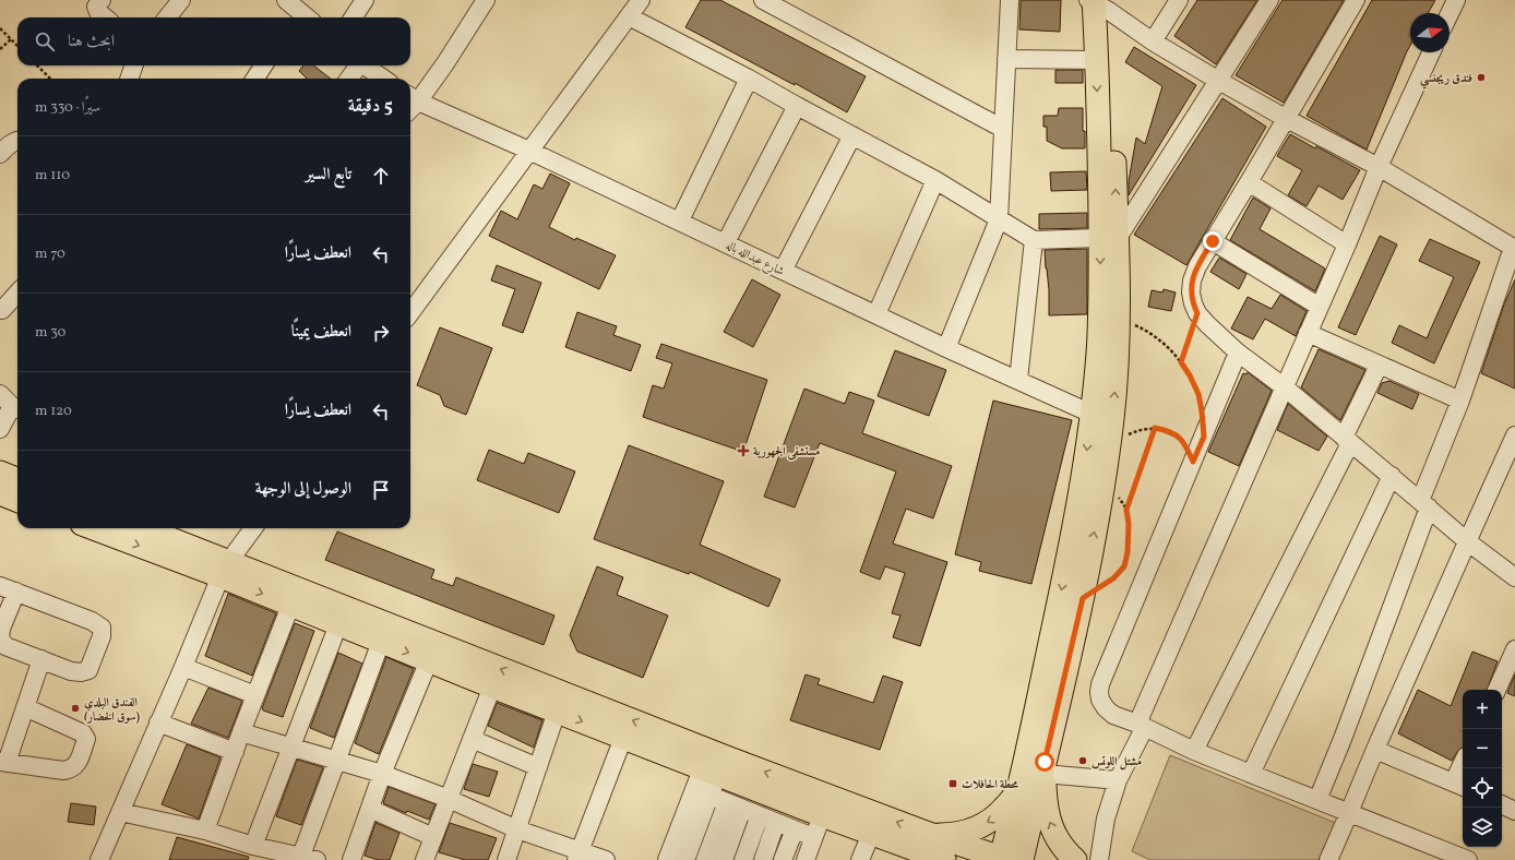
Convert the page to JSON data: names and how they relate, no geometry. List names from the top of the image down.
{
  "streets": {
    "street": ["شارع عبدالله باله"]
  },
  "places": {
    "other": ["فندق ريجنسي", "الفندق البلدي (سوق الخضار)", "مشتل اللوتس"],
    "health": ["مستشفى الجمهورية"],
    "transit": ["محطة الحافلات"]
  },
  "north": "right",
  "page": {
    "search": "ابحث هنا",
    "heading": ["5 دقيقة", "سيرًا · 330 m"],
    "list": [
      ["تابع السير", "110 m"],
      ["انعطف يسارًا", "70 m"],
      ["انعطف يمينًا", "30 m"],
      ["انعطف يسارًا", "120 m"],
      "الوصول إلى الوجهة"
    ],
    "map_buttons": ["+", "−"]
  }
}
